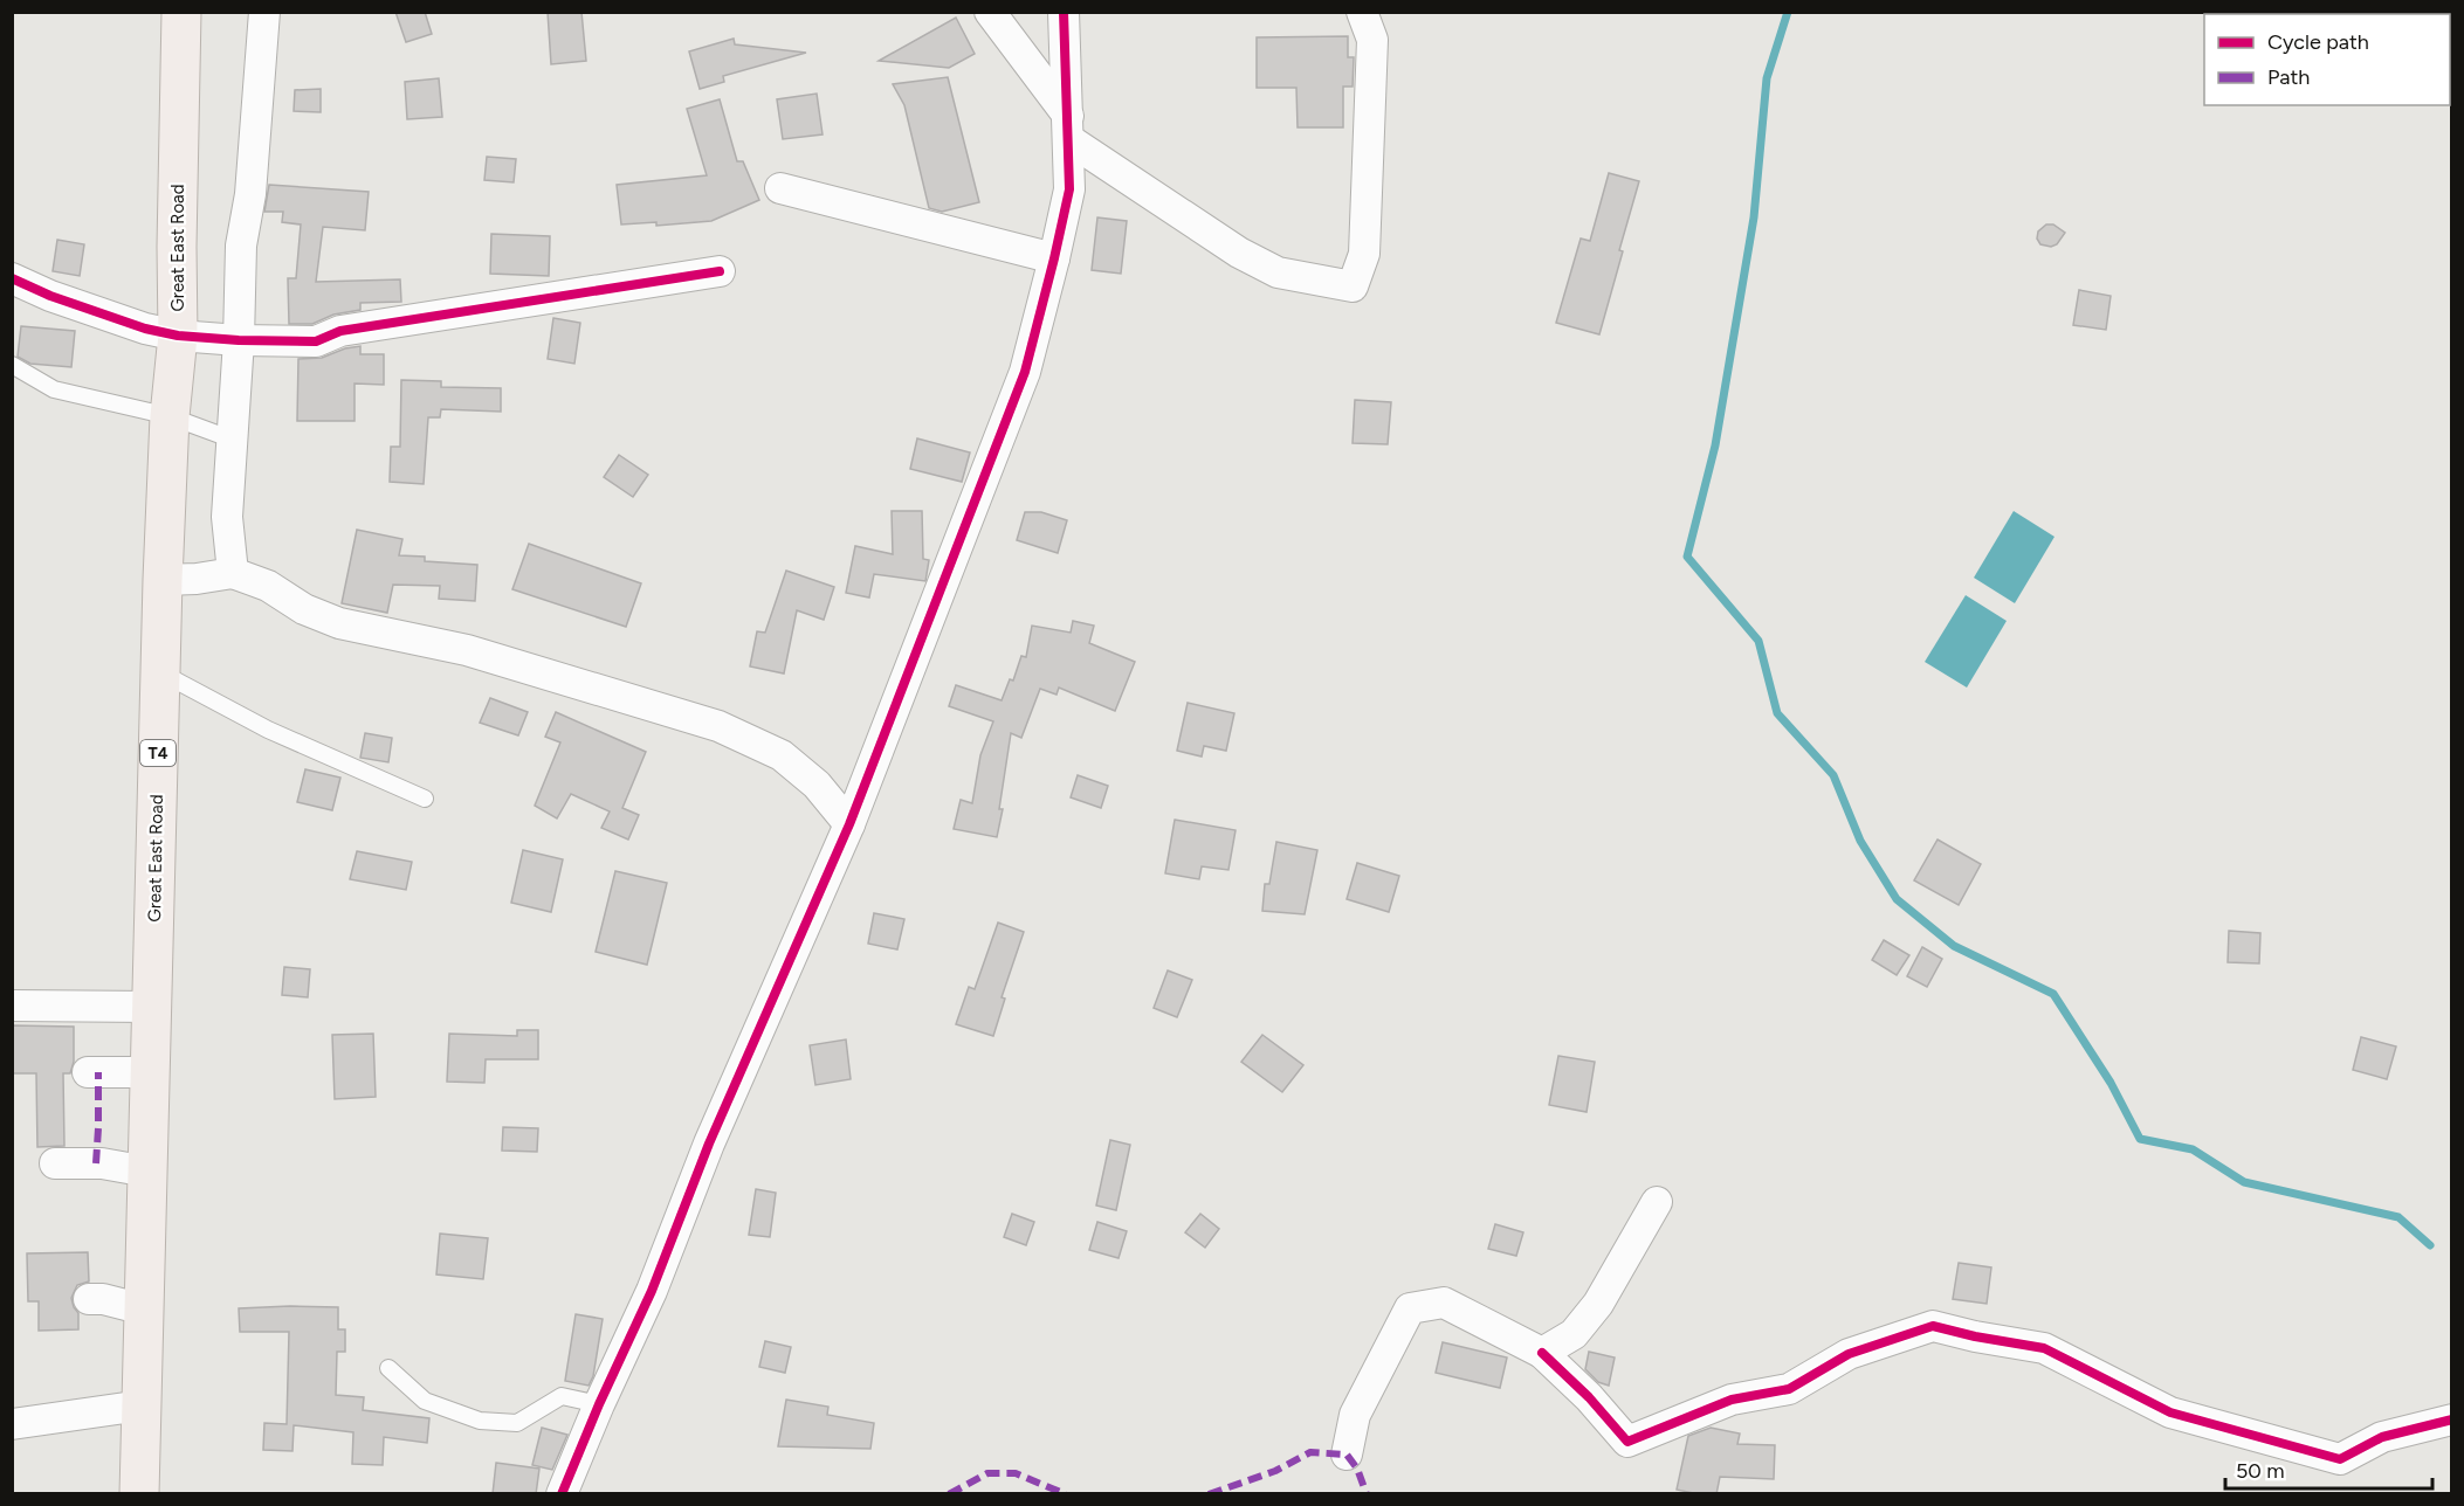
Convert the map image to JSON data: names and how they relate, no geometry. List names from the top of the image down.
{
  "streets": {
    "highway": ["Great East Road", "T4"]
  },
  "legend": ["Cycle path", "Path"],
  "scale_bar": "50 m"
}
